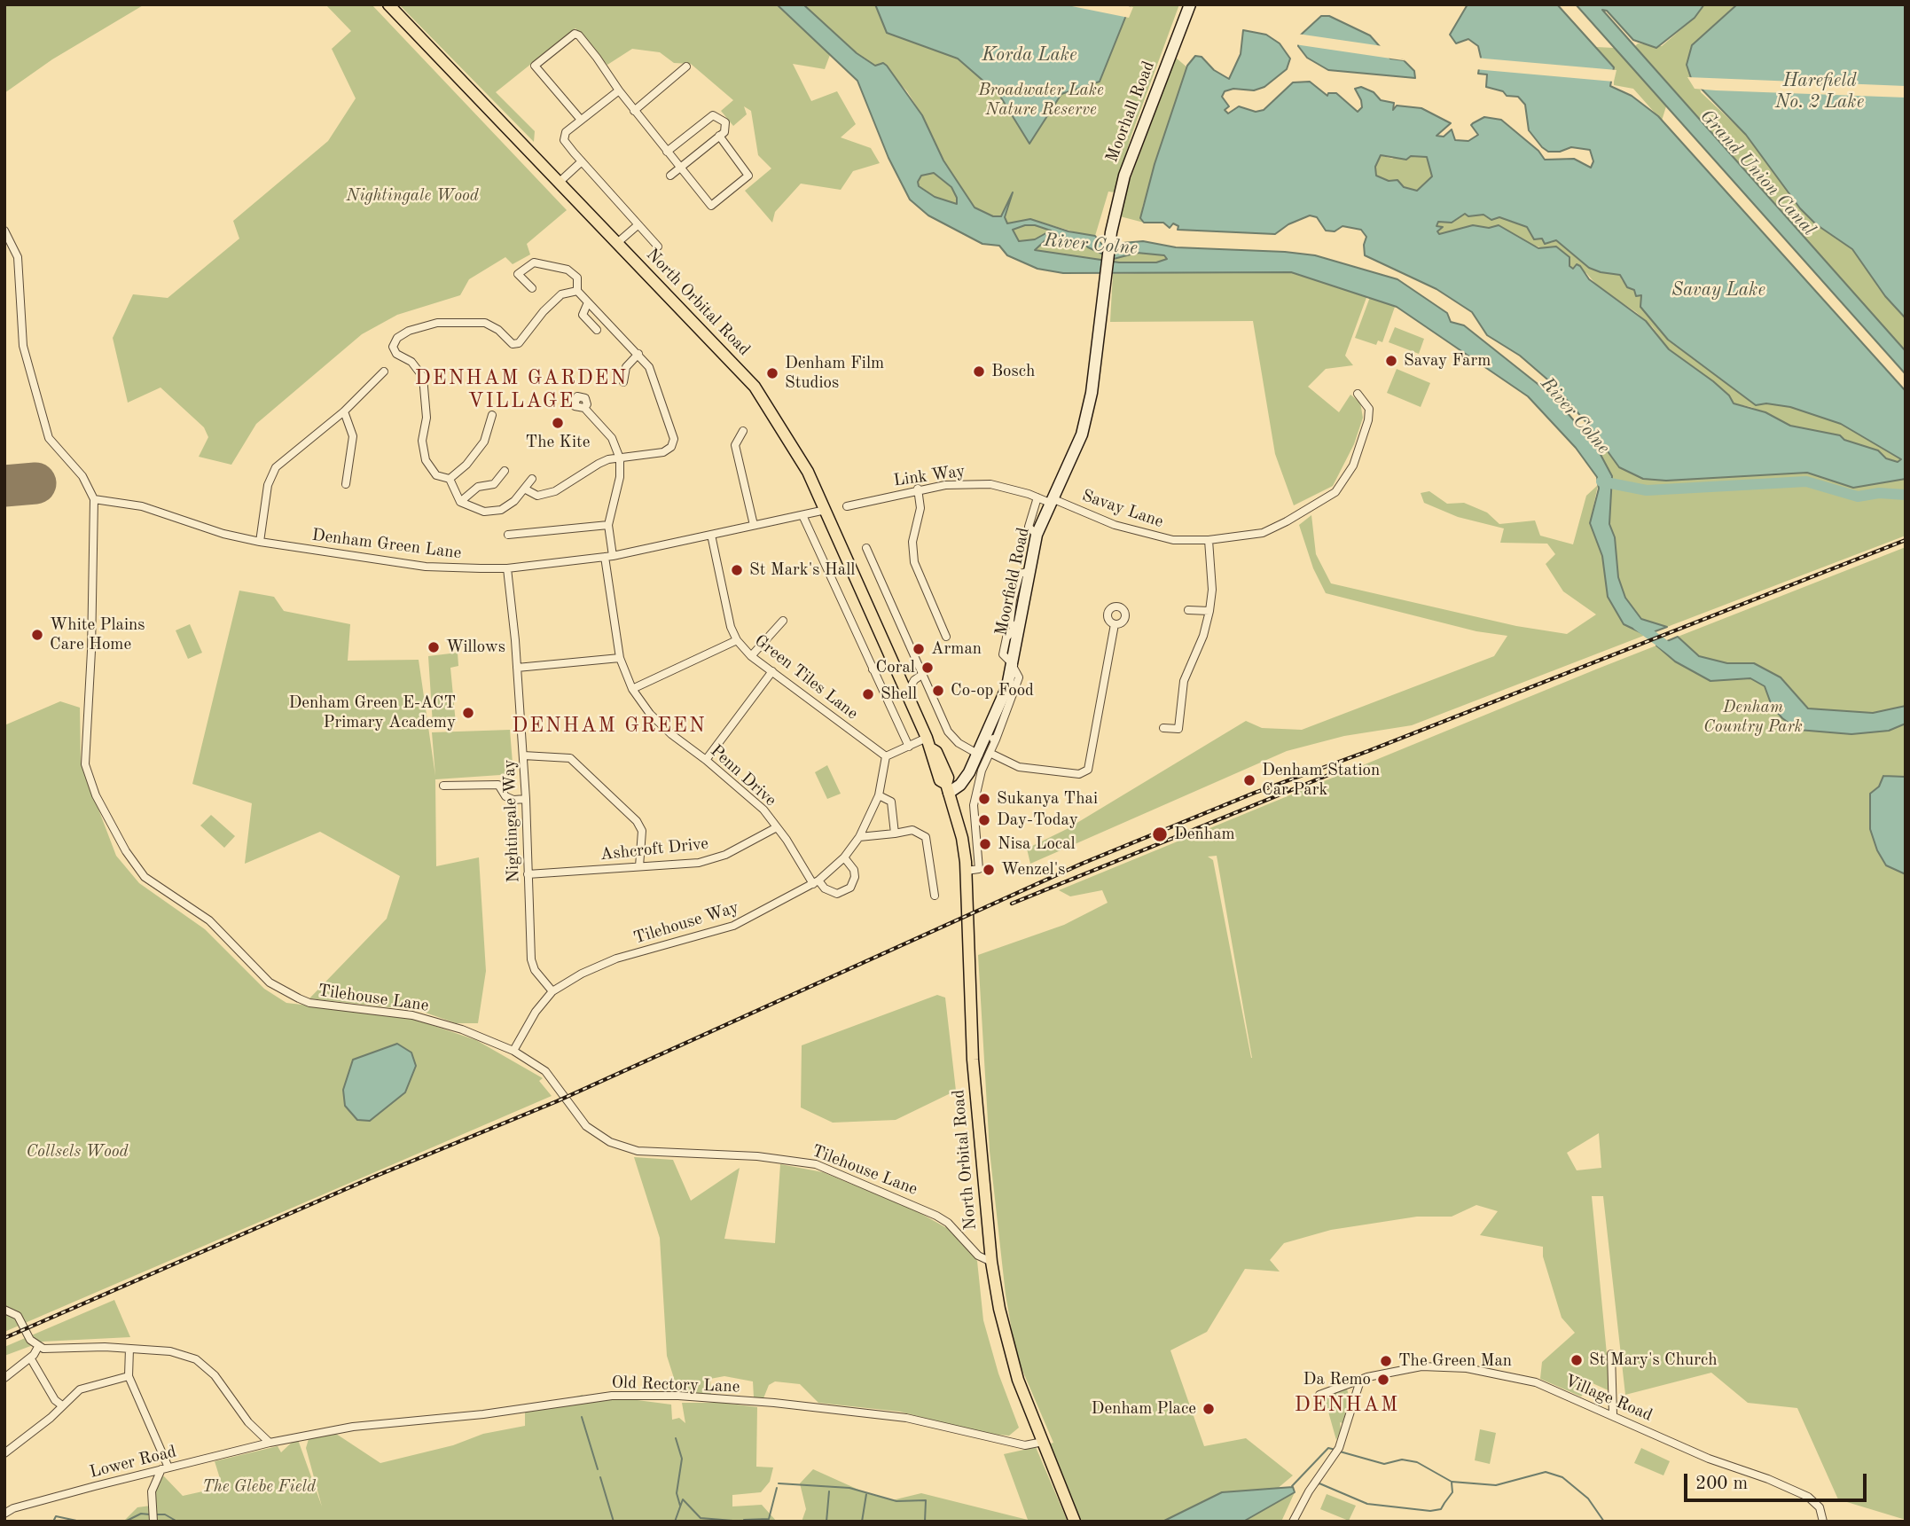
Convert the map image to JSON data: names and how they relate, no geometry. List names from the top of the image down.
{
  "streets": {
    "main road": ["North Orbital Road"],
    "street": [
      "Moorhall Road",
      "Link Way",
      "Savay Lane",
      "Denham Green Lane",
      "Moorfield Road",
      "Green Tiles Lane",
      "Penn Drive",
      "Nightingale Way",
      "Ashcroft Drive",
      "Tilehouse Way",
      "Tilehouse Lane",
      "Old Rectory Lane",
      "Village Road",
      "Lower Road"
    ]
  },
  "crossings": [
    ["Moorhall Road", "Moorfield Road"],
    ["North Orbital Road", "Denham Green Lane"],
    ["North Orbital Road", "Moorfield Road"],
    ["North Orbital Road", "Tilehouse Lane"],
    ["North Orbital Road", "Old Rectory Lane"],
    ["Link Way", "Savay Lane"],
    ["Link Way", "Moorfield Road"],
    ["Savay Lane", "Moorfield Road"],
    ["Denham Green Lane", "Green Tiles Lane"],
    ["Denham Green Lane", "Penn Drive"],
    ["Denham Green Lane", "Nightingale Way"],
    ["Denham Green Lane", "Tilehouse Lane"],
    ["Green Tiles Lane", "Tilehouse Way"],
    ["Penn Drive", "Ashcroft Drive"],
    ["Penn Drive", "Tilehouse Way"],
    ["Nightingale Way", "Ashcroft Drive"],
    ["Nightingale Way", "Tilehouse Way"],
    ["Tilehouse Way", "Tilehouse Lane"],
    ["Old Rectory Lane", "Lower Road"]
  ],
  "districts": ["DENHAM GARDEN VILLAGE", "DENHAM GREEN", "DENHAM"],
  "water": [
    "Korda Lake",
    "Harefield No. 2 Lake",
    "Grand Union Canal",
    "River Colne",
    "Savay Lake"
  ],
  "parks": [
    "Broadwater Lake Nature Reserve",
    "Nightingale Wood",
    "Denham Country Park",
    "Collsels Wood",
    "The Glebe Field"
  ],
  "places": [
    "Savay Farm",
    "Bosch",
    "Denham Film Studios",
    "The Kite",
    "St Mark's Hall",
    "White Plains Care Home",
    "Willows",
    "Arman",
    "Coral",
    "Co-op Food",
    "Shell",
    "Denham Green E-ACT Primary Academy",
    "Denham Station Car Park",
    "Sukanya Thai",
    "Day-Today",
    "Denham",
    "Nisa Local",
    "Wenzel's",
    "St Mary's Church",
    "The Green Man",
    "Da Remo",
    "Denham Place"
  ],
  "scale_bar": "200 m"
}
